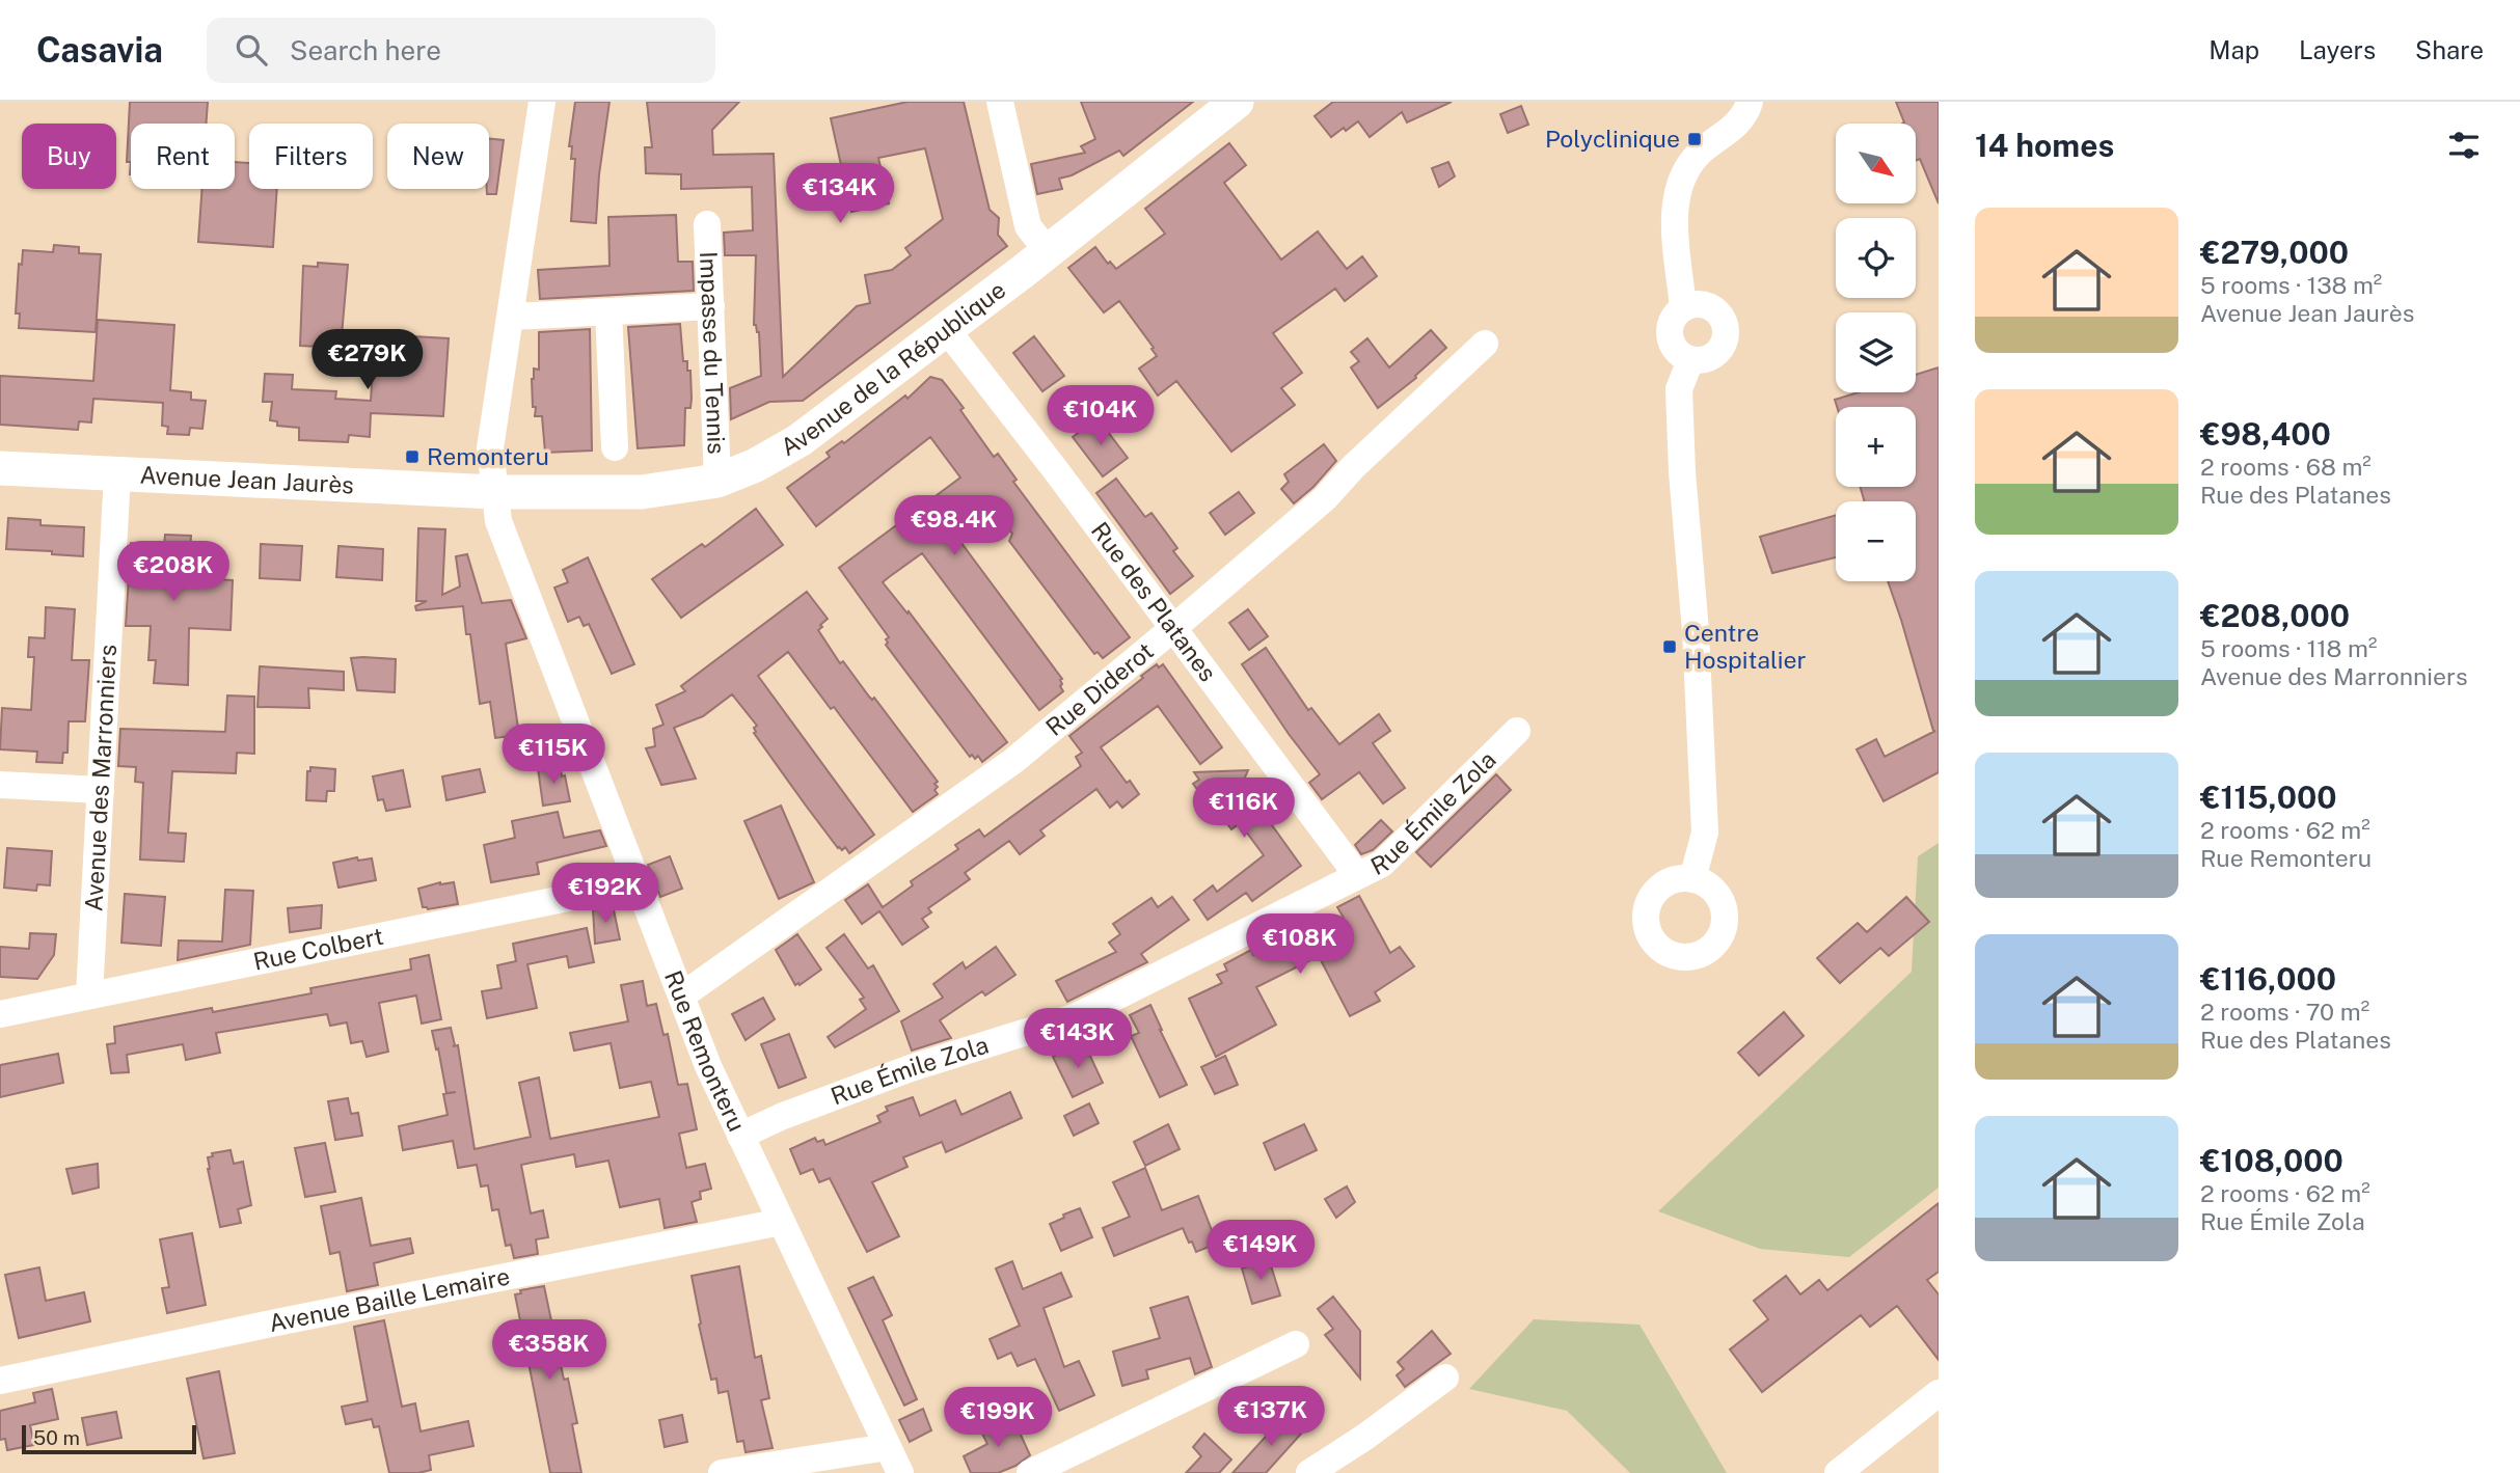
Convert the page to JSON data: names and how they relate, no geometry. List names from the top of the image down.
{
  "streets": {
    "street": [
      "Impasse du Tennis",
      "Avenue de la République",
      "Avenue Jean Jaurès",
      "Rue des Platanes",
      "Rue Diderot",
      "Avenue des Marronniers",
      "Rue Émile Zola",
      "Rue Colbert",
      "Rue Remonteru",
      "Avenue Baille Lemaire"
    ]
  },
  "crossings": [
    ["Impasse du Tennis", "Avenue de la République"],
    ["Avenue de la République", "Avenue Jean Jaurès"],
    ["Avenue de la République", "Rue des Platanes"],
    ["Avenue de la République", "Rue Remonteru"],
    ["Avenue Jean Jaurès", "Avenue des Marronniers"],
    ["Avenue Jean Jaurès", "Rue Remonteru"],
    ["Rue des Platanes", "Rue Diderot"],
    ["Rue des Platanes", "Rue Émile Zola"],
    ["Rue Diderot", "Rue Remonteru"],
    ["Avenue des Marronniers", "Rue Colbert"],
    ["Rue Émile Zola", "Rue Remonteru"],
    ["Rue Colbert", "Rue Remonteru"],
    ["Rue Remonteru", "Avenue Baille Lemaire"]
  ],
  "places": {
    "transit": ["Polyclinique", "Remonteru", "Centre Hospitalier"]
  },
  "scale_bar": "50 m",
  "north": "bottom right",
  "page": {
    "header": "Casavia",
    "search": "Search here",
    "nav": ["Map", "Layers", "Share"],
    "heading": "14 homes",
    "map_buttons": ["+", "−"],
    "chip": [
      "Buy",
      "Rent",
      "Filters",
      "New"
    ],
    "price": [
      "€134K",
      "€279K",
      "€104K",
      "€98.4K",
      "€208K",
      "€115K",
      "€116K",
      "€192K",
      "€108K",
      "€143K",
      "€149K",
      "€358K",
      "€137K",
      "€199K"
    ],
    "list": [
      {
        "name": "€279,000",
        "note": "5 rooms · 138 m² · Avenue Jean Jaurès"
      },
      {
        "name": "€98,400",
        "note": "2 rooms · 68 m² · Rue des Platanes"
      },
      {
        "name": "€208,000",
        "note": "5 rooms · 118 m² · Avenue des Marronniers"
      },
      {
        "name": "€115,000",
        "note": "2 rooms · 62 m² · Rue Remonteru"
      },
      {
        "name": "€116,000",
        "note": "2 rooms · 70 m² · Rue des Platanes"
      },
      {
        "name": "€108,000",
        "note": "2 rooms · 62 m² · Rue Émile Zola"
      }
    ],
    "scale": "50 m"
  }
}
